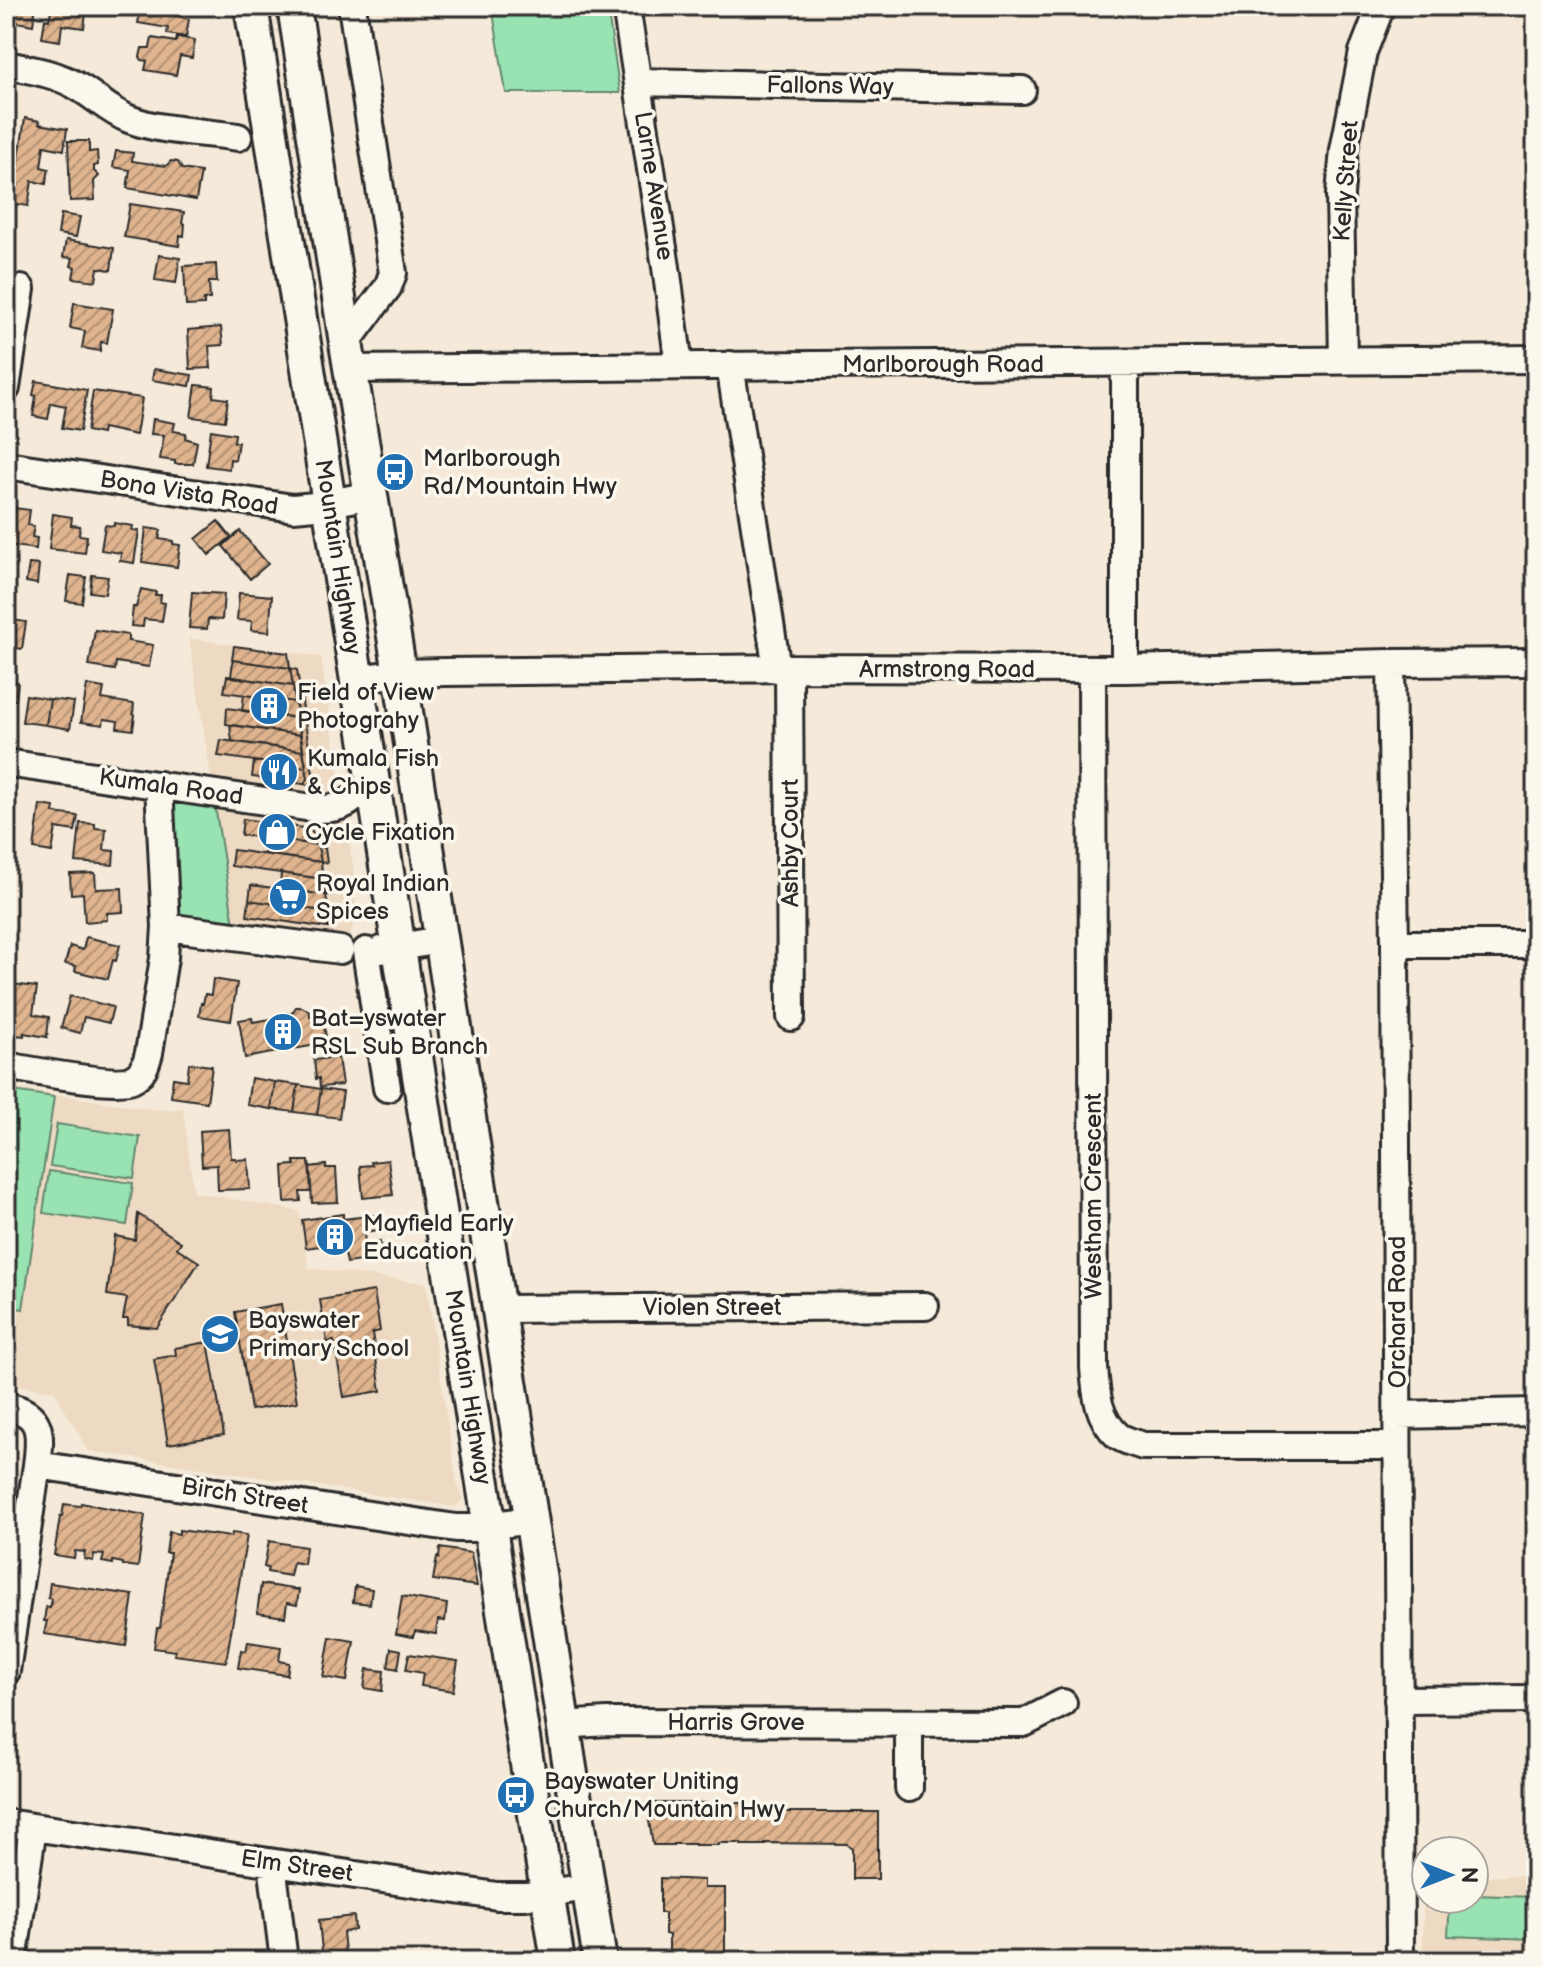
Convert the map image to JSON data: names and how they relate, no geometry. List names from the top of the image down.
{
  "streets": {
    "main road": ["Mountain Highway"],
    "street": [
      "Fallons Way",
      "Kelly Street",
      "Larne Avenue",
      "Marlborough Road",
      "Bona Vista Road",
      "Armstrong Road",
      "Kumala Road",
      "Ashby Court",
      "Westham Crescent",
      "Violen Street",
      "Orchard Road",
      "Birch Street",
      "Harris Grove",
      "Elm Street"
    ]
  },
  "crossings": [
    ["Fallons Way", "Larne Avenue"],
    ["Kelly Street", "Marlborough Road"],
    ["Larne Avenue", "Marlborough Road"],
    ["Marlborough Road", "Mountain Highway"],
    ["Marlborough Road", "Ashby Court"],
    ["Bona Vista Road", "Mountain Highway"],
    ["Mountain Highway", "Armstrong Road"],
    ["Mountain Highway", "Kumala Road"],
    ["Mountain Highway", "Violen Street"],
    ["Mountain Highway", "Birch Street"],
    ["Mountain Highway", "Harris Grove"],
    ["Mountain Highway", "Elm Street"],
    ["Armstrong Road", "Ashby Court"],
    ["Armstrong Road", "Westham Crescent"],
    ["Armstrong Road", "Orchard Road"],
    ["Westham Crescent", "Orchard Road"]
  ],
  "places": {
    "bus stop": ["Marlborough Rd/Mountain Hwy", "Bayswater Uniting Church/Mountain Hwy"],
    "building": ["Field of View Photograhy", "Bat=yswater RSL Sub Branch", "Mayfield Early Education"],
    "restaurant": ["Kumala Fish & Chips"],
    "shop": ["Cycle Fixation"],
    "supermarket": ["Royal Indian Spices"],
    "school or university": ["Bayswater Primary School"]
  },
  "north": "right"
}
